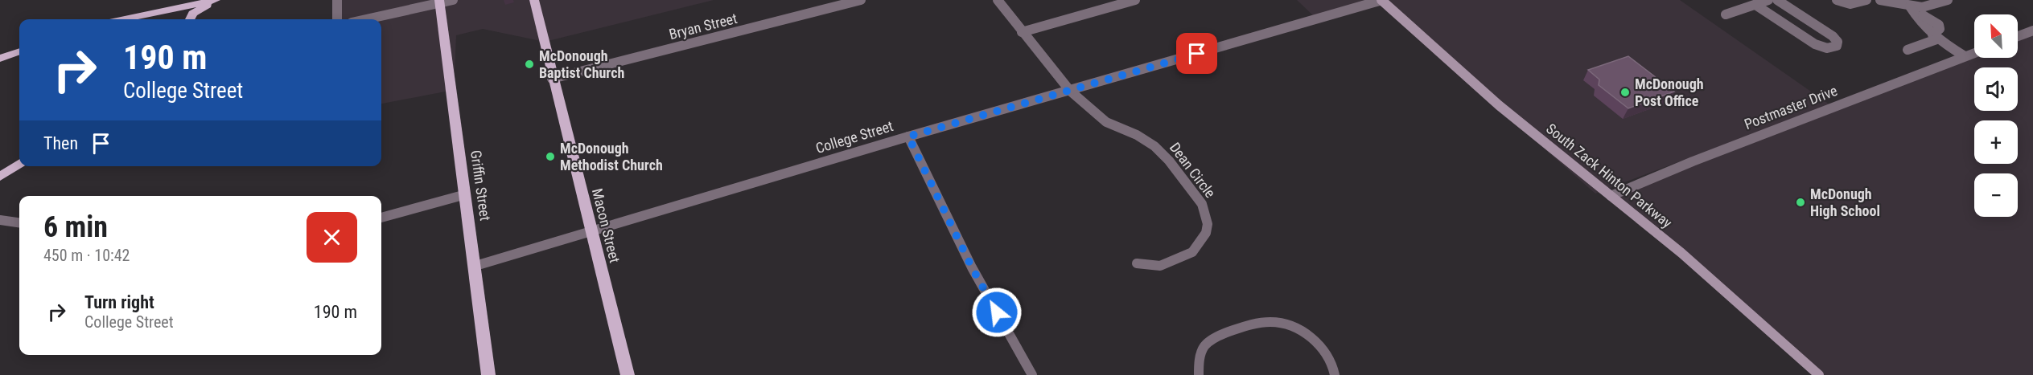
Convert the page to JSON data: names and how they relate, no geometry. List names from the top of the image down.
{
  "streets": {
    "main road": ["South Zack Hinton Parkway", "Griffin Street", "Macon Street"],
    "street": [
      "Bryan Street",
      "Postmaster Drive",
      "College Street",
      "Dean Circle"
    ]
  },
  "crossings": [
    ["Bryan Street", "Macon Street"],
    ["Postmaster Drive", "South Zack Hinton Parkway"],
    ["College Street", "Dean Circle"],
    ["College Street", "South Zack Hinton Parkway"],
    ["College Street", "Griffin Street"],
    ["College Street", "Macon Street"]
  ],
  "places": [
    "McDonough Baptist Church",
    "McDonough Post Office",
    "McDonough Methodist Church",
    "McDonugh High School"
  ],
  "north": "top left",
  "page": {
    "map_buttons": ["+", "−"],
    "turn": ["190 m", "College Street"],
    "then": "Then",
    "heading": ["6 min", "450 m · 10:42"],
    "list": [
      {
        "name": "Turn right",
        "note": "College Street",
        "value": "190 m"
      }
    ]
  }
}
